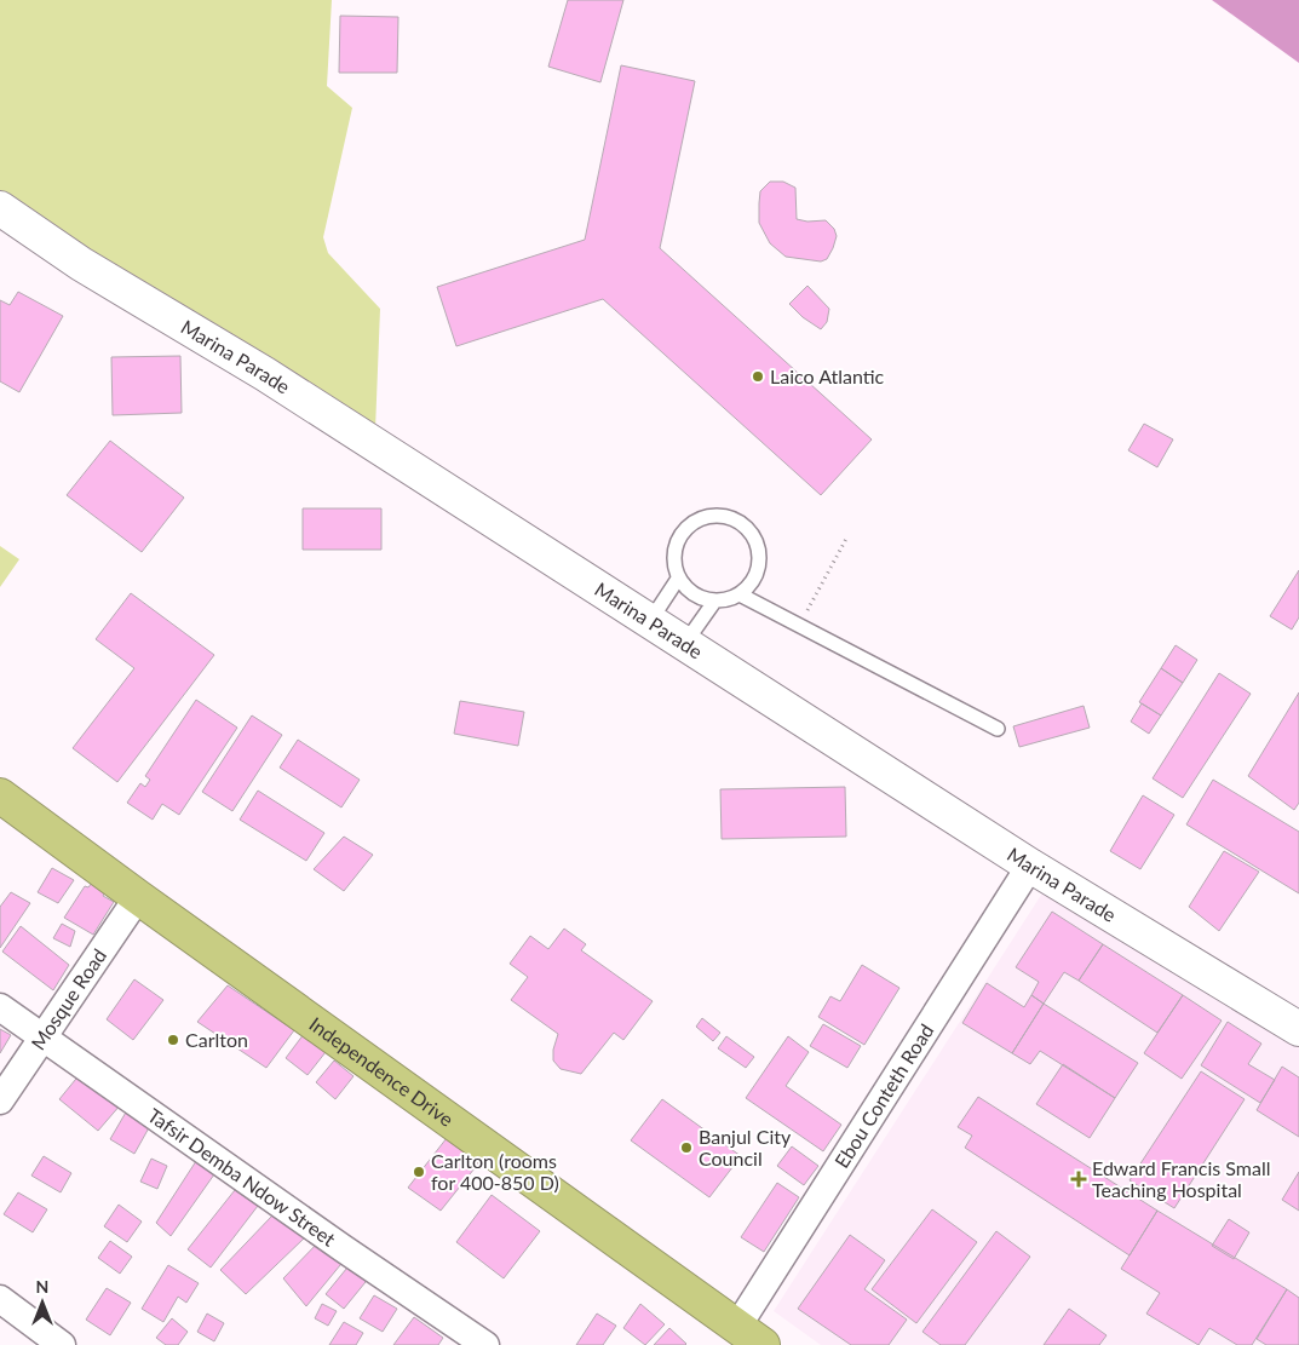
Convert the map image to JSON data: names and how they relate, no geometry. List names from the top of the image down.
{
  "streets": {
    "highway": ["Independence Drive"],
    "street": [
      "Marina Parade",
      "Mosque Road",
      "Ebou Conteth Road",
      "Tafsir Demba Ndow Street"
    ]
  },
  "crossings": [
    ["Marina Parade", "Ebou Conteth Road"],
    ["Mosque Road", "Independence Drive"],
    ["Mosque Road", "Tafsir Demba Ndow Street"],
    ["Independence Drive", "Ebou Conteth Road"]
  ],
  "places": {
    "other": [
      "Laico Atlantic",
      "Carlton",
      "Banjul City Council",
      "Carlton (rooms for 400-850 D)"
    ],
    "health": ["Edward Francis Small Teaching Hospital"]
  },
  "north": "top"
}
